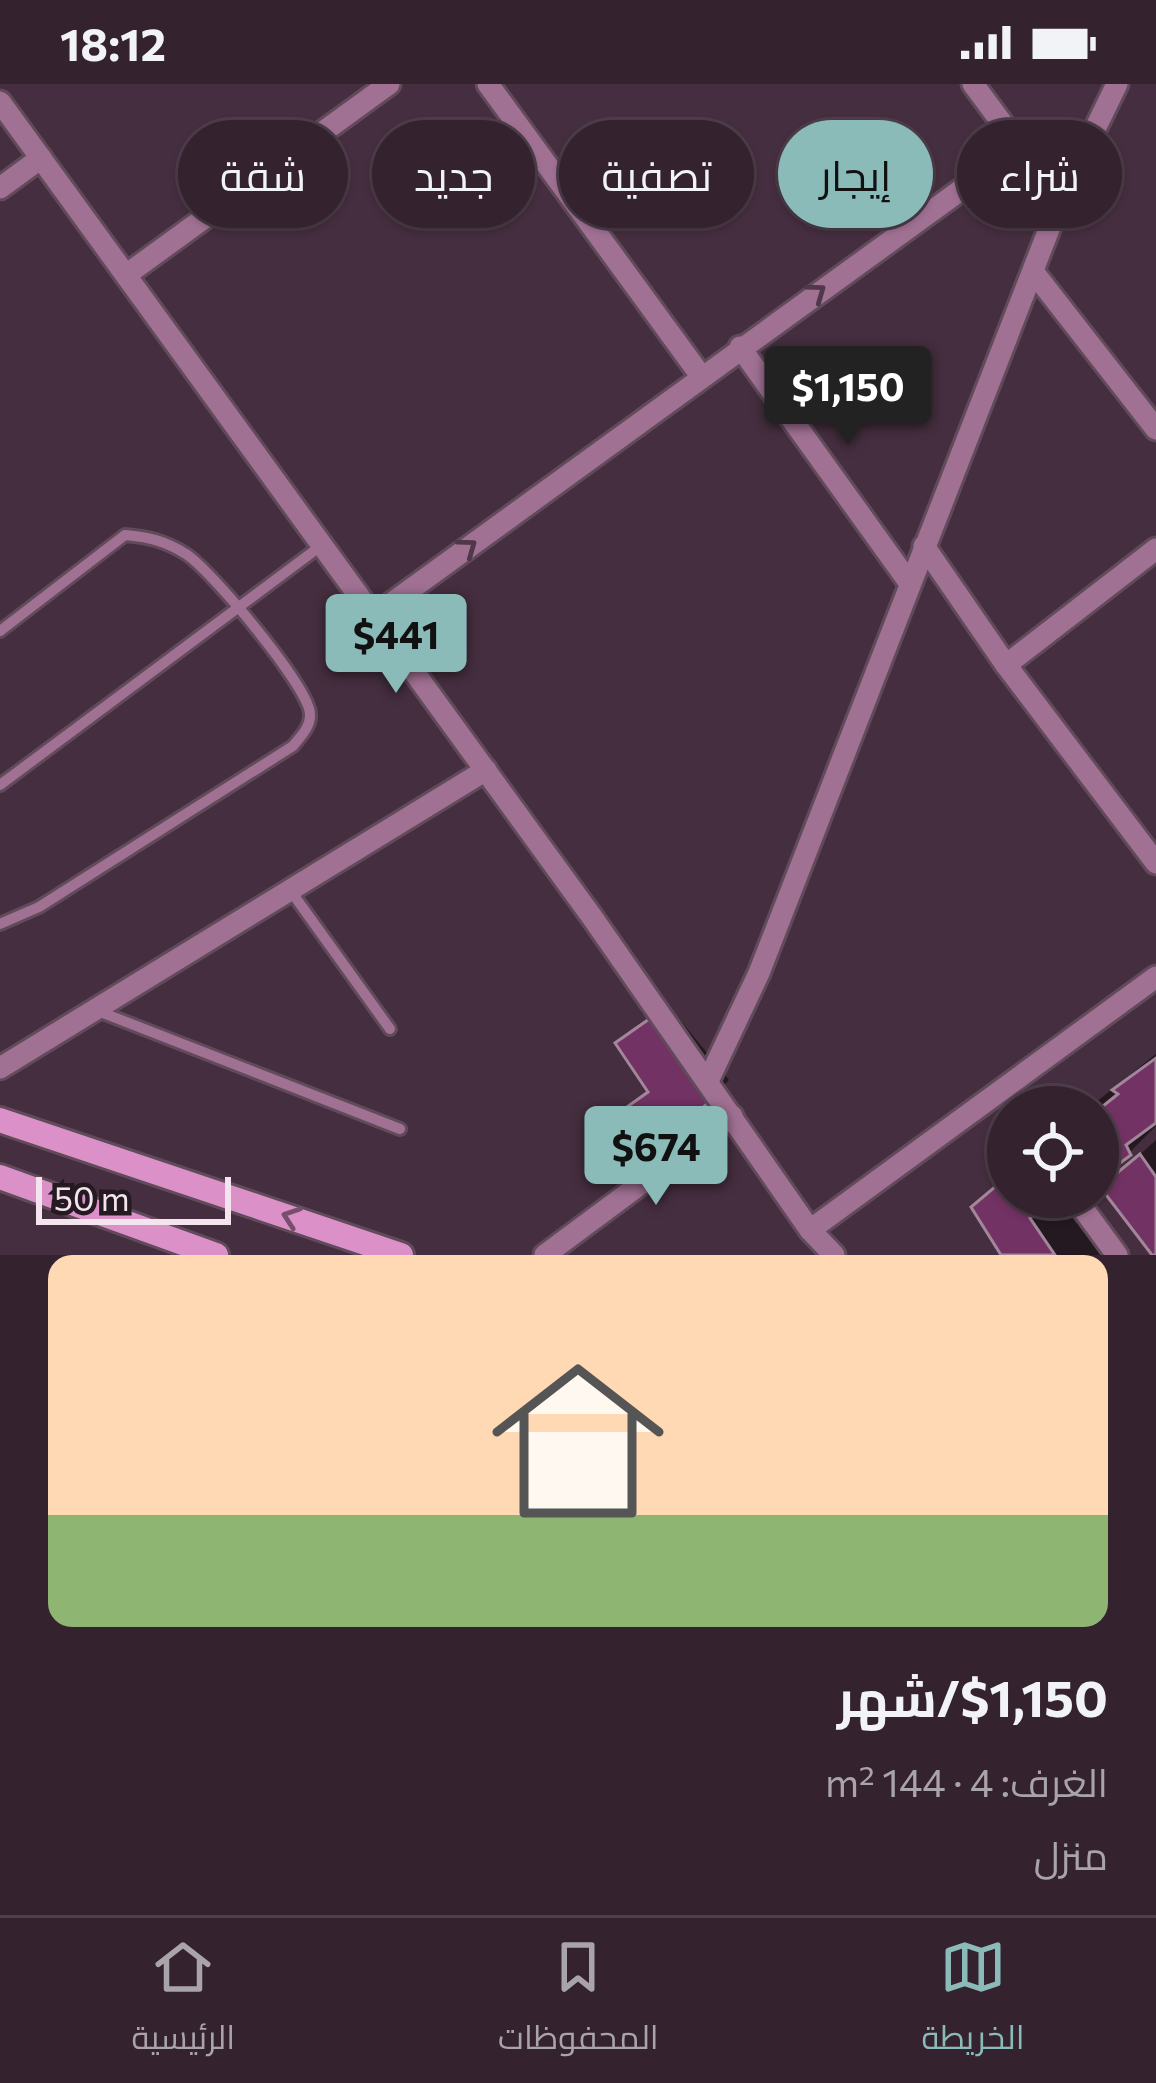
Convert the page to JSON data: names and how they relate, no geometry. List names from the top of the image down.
{
  "scale_bar": "50 m",
  "page": {
    "status": "18:12",
    "chip": [
      "شراء",
      "إيجار",
      "تصفية",
      "جديد",
      "شقة"
    ],
    "price": ["$1,150", "$441", "$674"],
    "scale": "50 m",
    "list": [
      {
        "name": "$1,150/شهر",
        "note": "الغرف: 4 · 144 m² · منزل"
      }
    ],
    "tabs": ["الخريطة", "المحفوظات", "الرئيسية"]
  }
}
